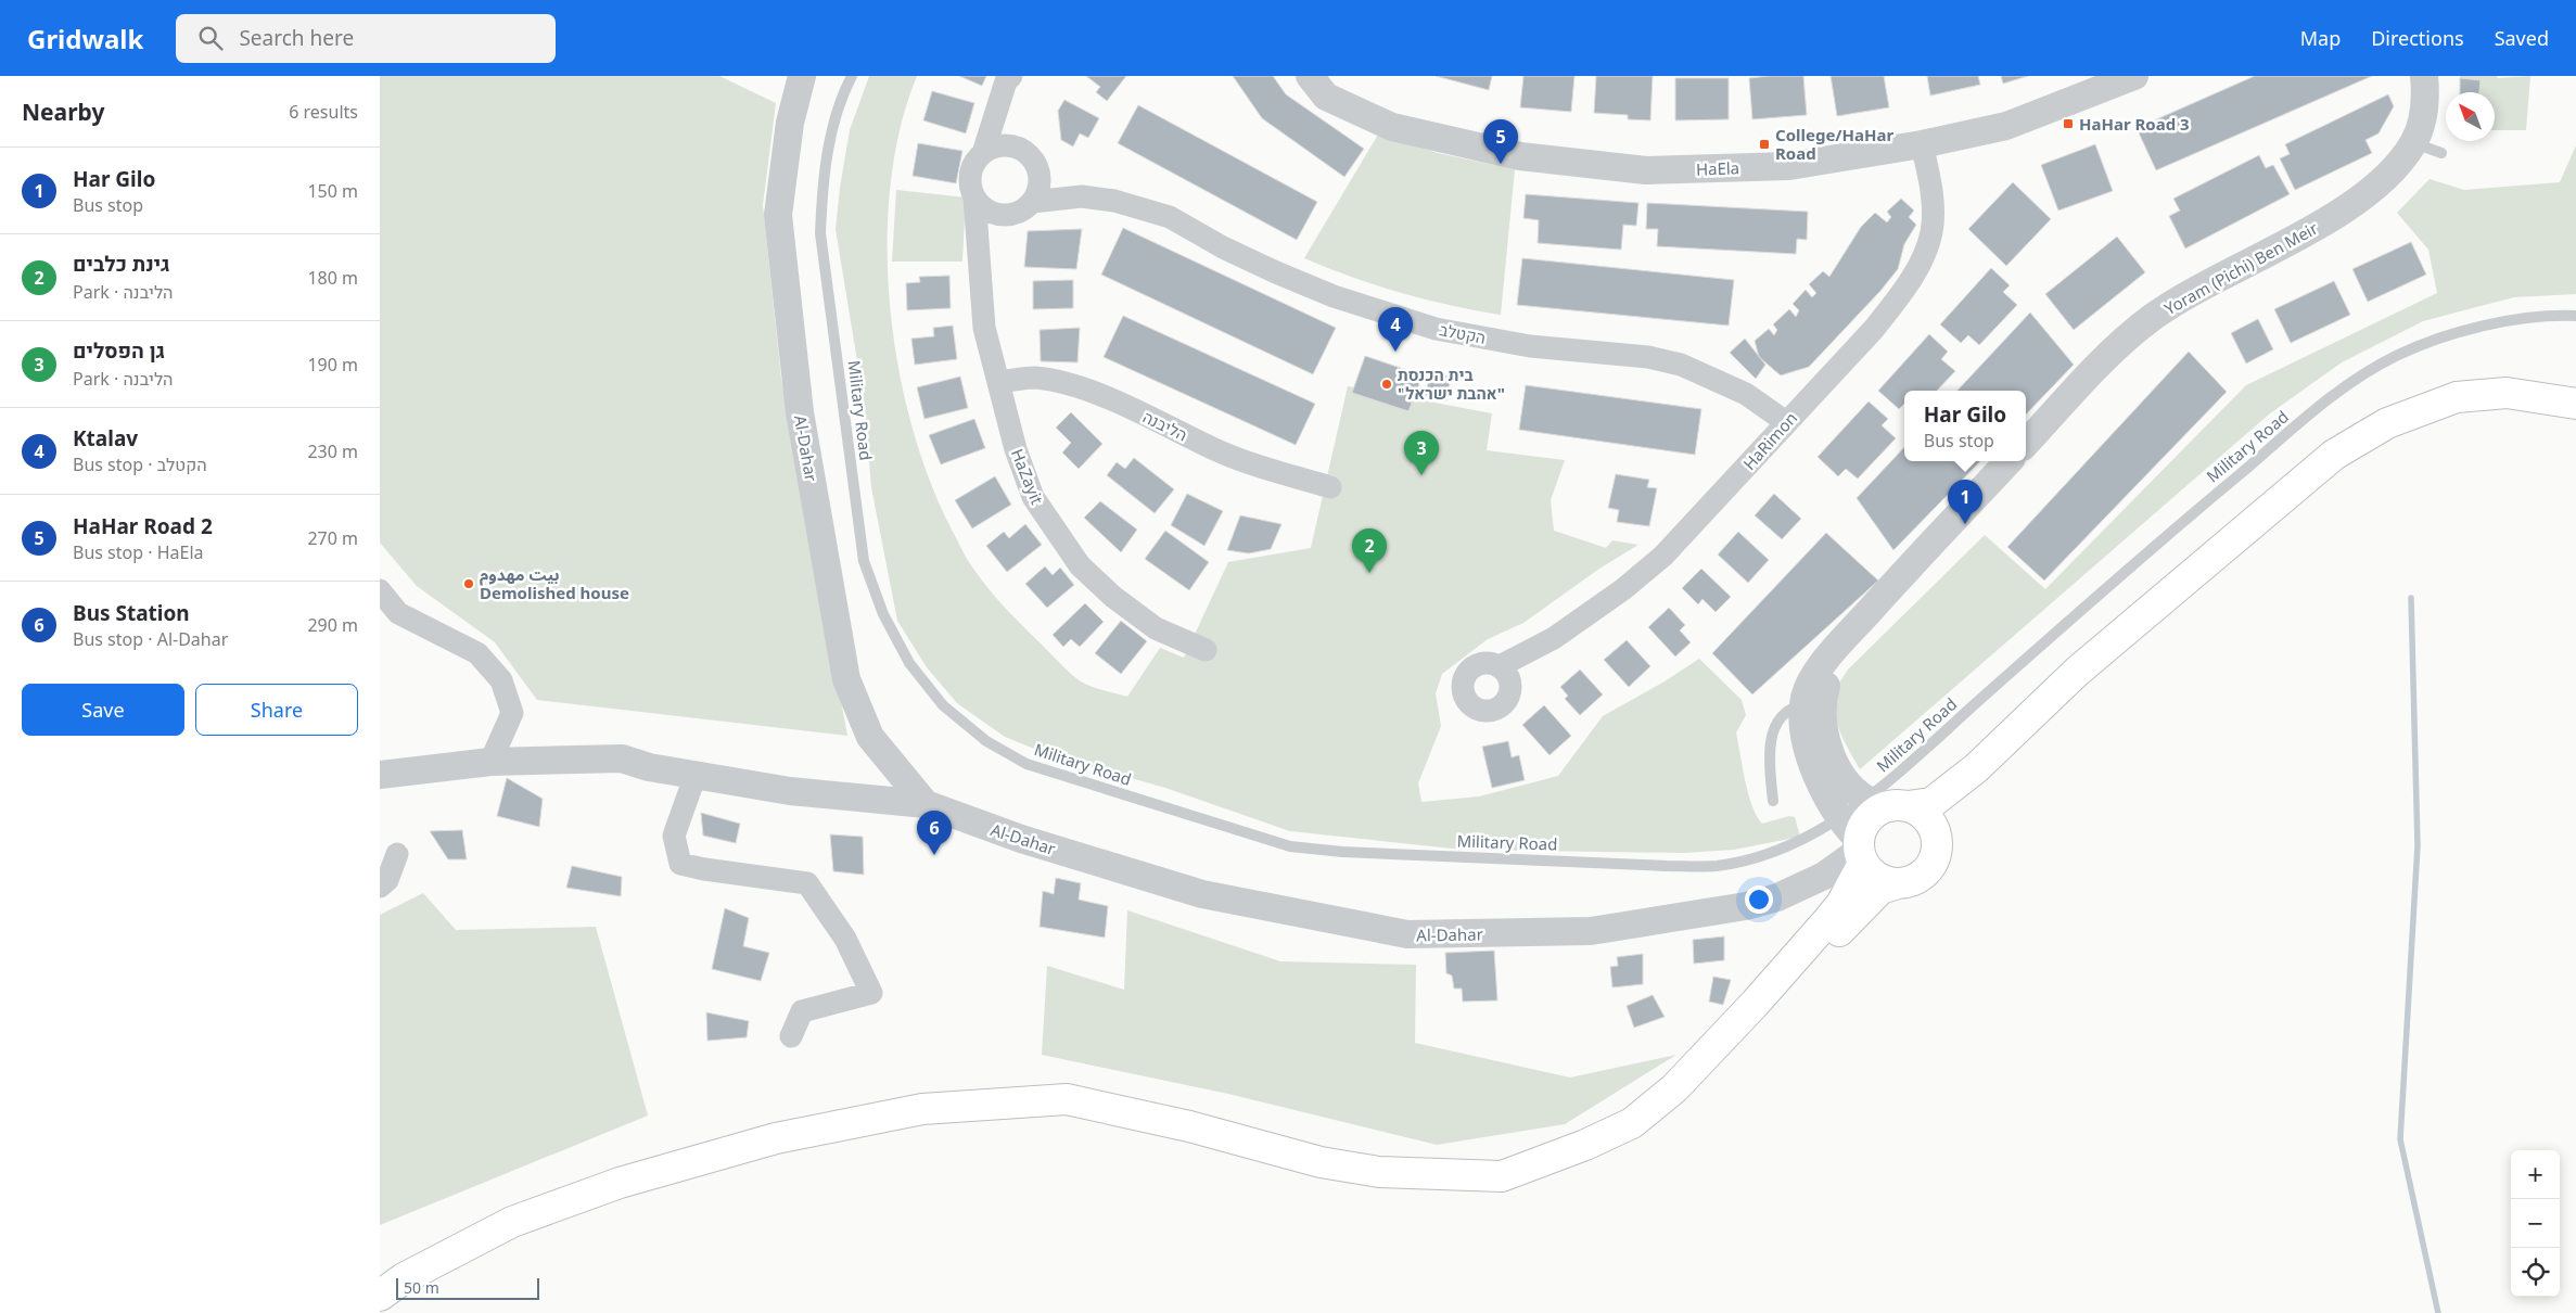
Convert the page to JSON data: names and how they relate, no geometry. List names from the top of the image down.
{
  "streets": {
    "street": [
      "HaEla",
      "Yoram (Pichi) Ben Meir",
      "הקטלב",
      "הליבנה",
      "HaRimon",
      "Al-Dahar",
      "HaZayit"
    ],
    "lane": ["Military Road"]
  },
  "crossings": [
    ["HaEla", "HaRimon"],
    ["הקטלב", "HaRimon"],
    ["הקטלב", "HaZayit"],
    ["Military Road", "Al-Dahar"],
    ["הליבנה", "HaZayit"]
  ],
  "places": {
    "transit": ["HaHar Road 3", "College/HaHar Road"],
    "other": ["בית הכנסת \"אהבת ישראל\"", "بيت مهدوم Demolished house"]
  },
  "scale_bar": "50 m",
  "north": "top left",
  "page": {
    "header": "Gridwalk",
    "search": "Search here",
    "nav": ["Map", "Directions", "Saved"],
    "heading": ["Nearby", "6 results"],
    "pins": [
      "5",
      "4",
      "3",
      "1",
      "2",
      "6"
    ],
    "list": [
      {
        "mark": "1",
        "name": "Har Gilo",
        "note": "Bus stop",
        "value": "150 m"
      },
      {
        "mark": "2",
        "name": "גינת כלבים",
        "note": "Park · הליבנה",
        "value": "180 m"
      },
      {
        "mark": "3",
        "name": "גן הפסלים",
        "note": "Park · הליבנה",
        "value": "190 m"
      },
      {
        "mark": "4",
        "name": "Ktalav",
        "note": "Bus stop · הקטלב",
        "value": "230 m"
      },
      {
        "mark": "5",
        "name": "HaHar Road 2",
        "note": "Bus stop · HaEla",
        "value": "270 m"
      },
      {
        "mark": "6",
        "name": "Bus Station",
        "note": "Bus stop · Al-Dahar",
        "value": "290 m"
      }
    ],
    "popup": ["Har Gilo", "Bus stop"],
    "buttons": ["Save", "Share"],
    "map_buttons": ["+", "−"],
    "scale": "50 m"
  }
}
